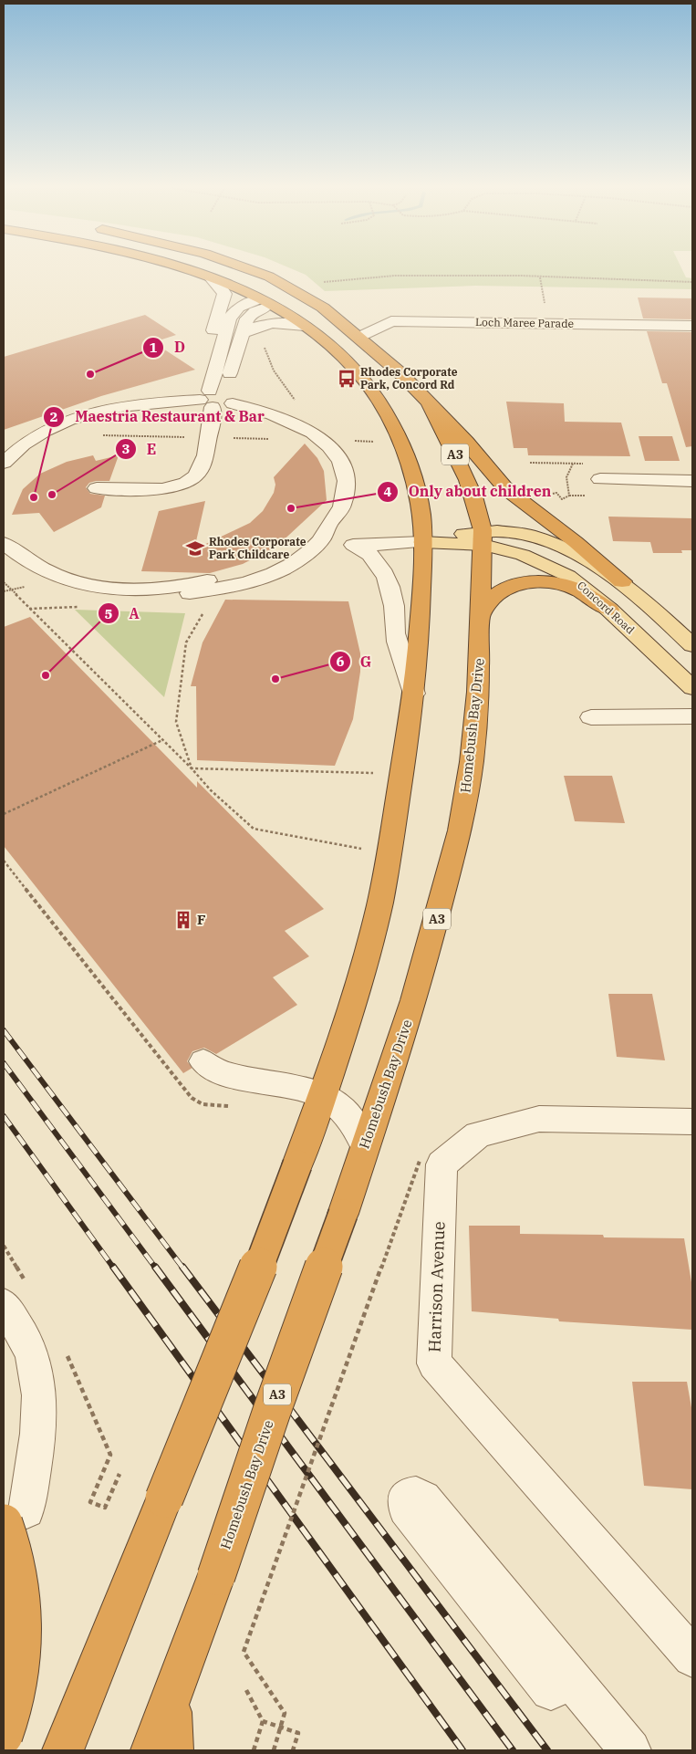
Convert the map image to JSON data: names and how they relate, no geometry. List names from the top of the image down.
{
  "streets": {
    "highway": ["A3", "Homebush Bay Drive"],
    "main road": ["Concord Road"],
    "street": ["Loch Maree Parade", "Harrison Avenue"]
  },
  "crossings": [
    ["Loch Maree Parade", "A3"],
    ["A3", "Homebush Bay Drive"],
    ["Concord Road", "Homebush Bay Drive"]
  ],
  "places": {
    "other": [
      "D",
      "E",
      "Maestria Restaurant & Bar",
      "Only about children",
      "A",
      "G"
    ],
    "bus stop": ["Rhodes Corporate Park, Concord Rd"],
    "school or university": ["Rhodes Corporate Park Childcare"],
    "building": ["F"]
  }
}
